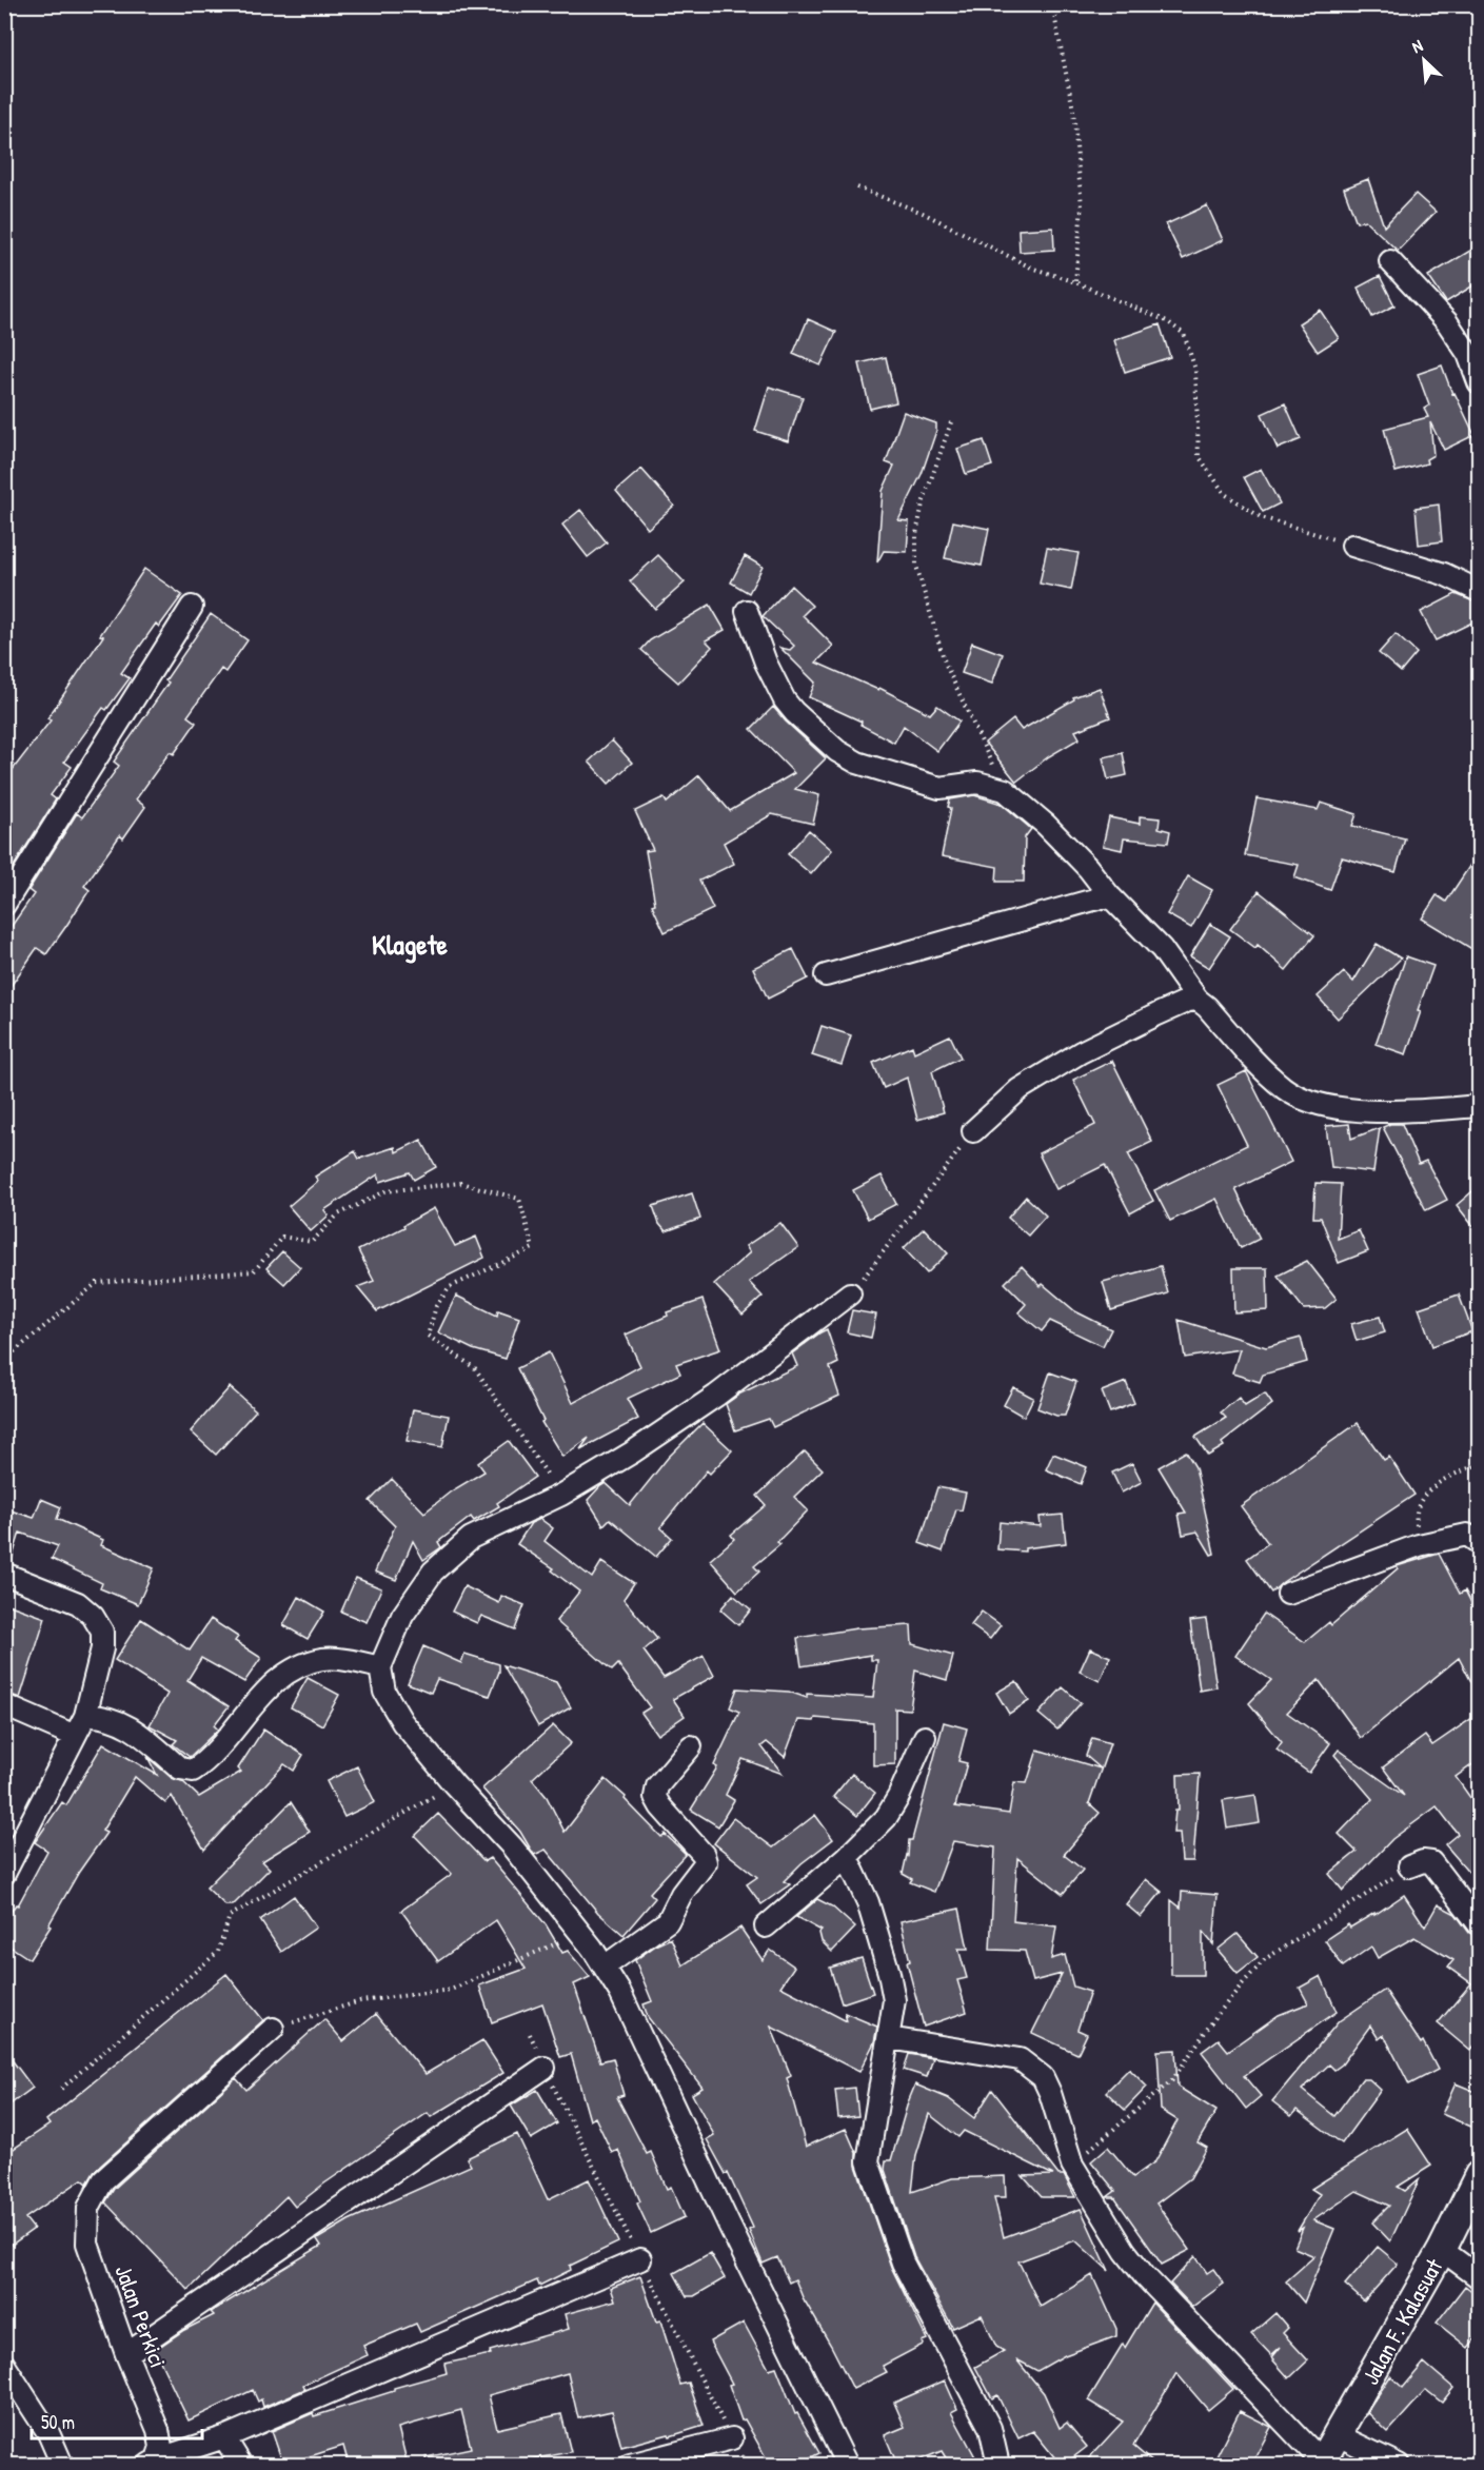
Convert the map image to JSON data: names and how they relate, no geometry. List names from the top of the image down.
{
  "streets": {
    "street": ["Jalan Perkici", "Jalan F. Kalasuat"]
  },
  "districts": ["Klagete"],
  "scale_bar": "50 m",
  "north": "top left"
}
